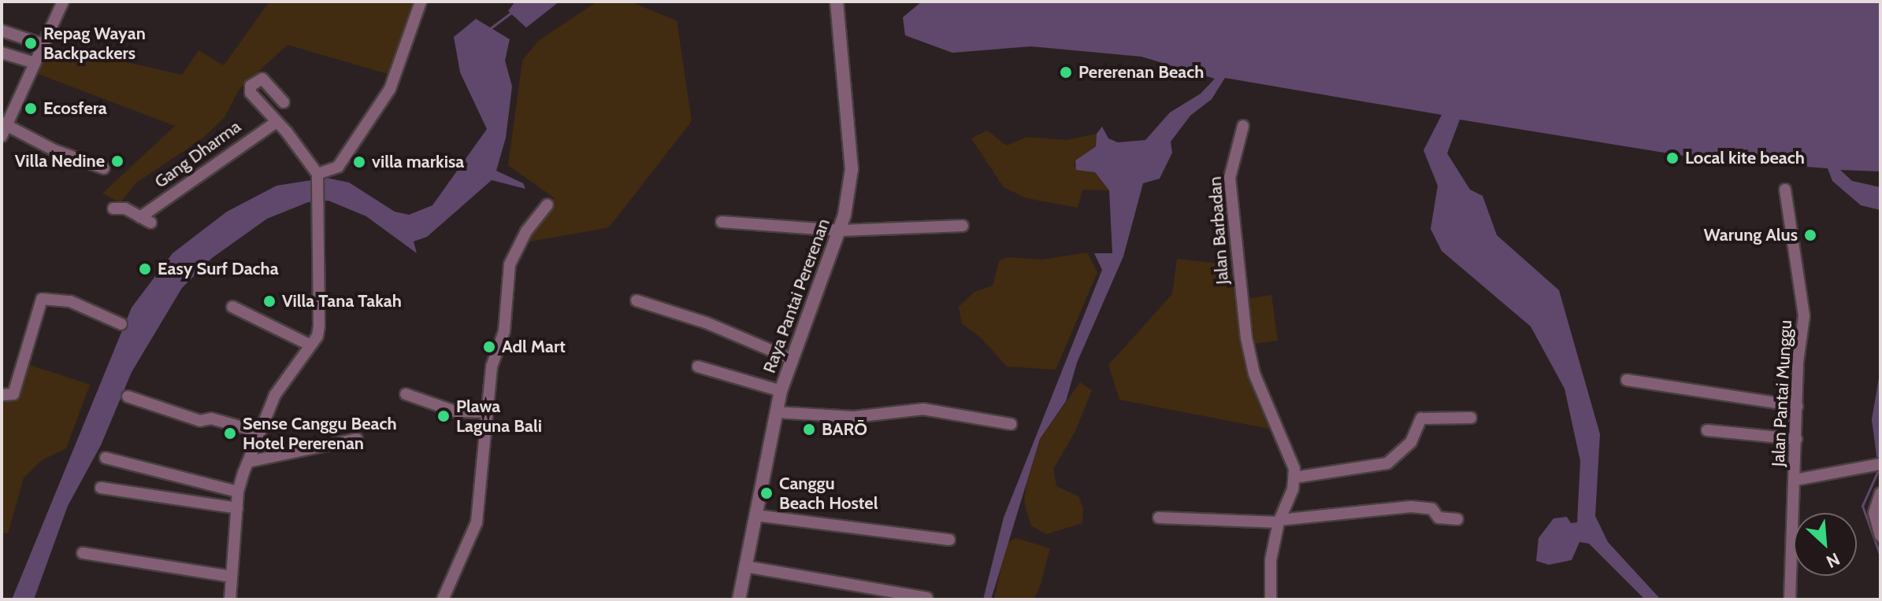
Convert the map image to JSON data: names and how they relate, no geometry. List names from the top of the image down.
{
  "streets": {
    "street": [
      "Gang Dharma",
      "Jalan Barbadan",
      "Raya Pantai Pererenan",
      "Jalan Pantai Munggu"
    ]
  },
  "places": [
    "Repag Wayan Backpackers",
    "Pererenan Beach",
    "Ecosfera",
    "Local kite beach",
    "Villa Nedine",
    "villa markisa",
    "Warung Alus",
    "Easy Surf Dacha",
    "Villa Tana Takah",
    "Adl Mart",
    "Plawa Laguna Bali",
    "BARŌ",
    "Sense Canggu Beach Hotel Pererenan",
    "Canggu Beach Hostel"
  ],
  "north": "bottom right"
}
